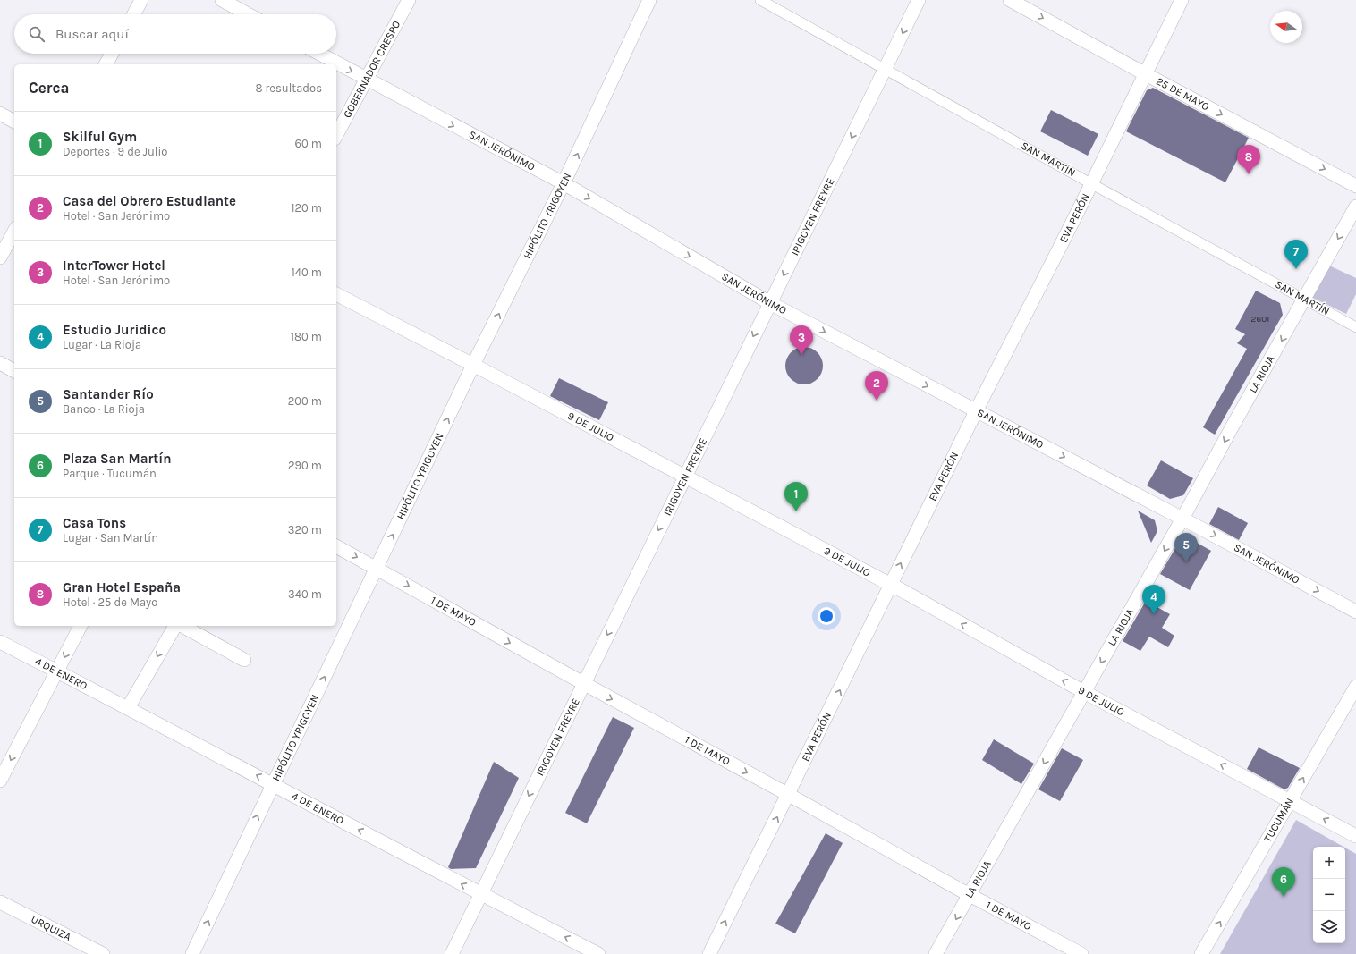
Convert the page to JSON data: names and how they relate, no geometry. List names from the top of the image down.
{
  "streets": {
    "street": [
      "GOBERNADOR CRESPO",
      "25 DE MAYO",
      "SAN JERÓNIMO",
      "SAN MARTÍN",
      "HIPÓLITO YRIGOYEN",
      "IRIGOYEN FREYRE",
      "EVA PERÓN",
      "LA RIOJA",
      "9 DE JULIO",
      "1 DE MAYO",
      "4 DE ENERO",
      "TUCUMÁN",
      "URQUIZA"
    ]
  },
  "crossings": [
    ["GOBERNADOR CRESPO", "SAN JERÓNIMO"],
    ["25 DE MAYO", "EVA PERÓN"],
    ["SAN JERÓNIMO", "HIPÓLITO YRIGOYEN"],
    ["SAN JERÓNIMO", "IRIGOYEN FREYRE"],
    ["SAN JERÓNIMO", "EVA PERÓN"],
    ["SAN JERÓNIMO", "LA RIOJA"],
    ["SAN MARTÍN", "IRIGOYEN FREYRE"],
    ["SAN MARTÍN", "EVA PERÓN"],
    ["SAN MARTÍN", "LA RIOJA"],
    ["HIPÓLITO YRIGOYEN", "9 DE JULIO"],
    ["HIPÓLITO YRIGOYEN", "1 DE MAYO"],
    ["HIPÓLITO YRIGOYEN", "4 DE ENERO"],
    ["IRIGOYEN FREYRE", "9 DE JULIO"],
    ["IRIGOYEN FREYRE", "1 DE MAYO"],
    ["IRIGOYEN FREYRE", "4 DE ENERO"],
    ["EVA PERÓN", "9 DE JULIO"],
    ["EVA PERÓN", "1 DE MAYO"],
    ["LA RIOJA", "9 DE JULIO"],
    ["LA RIOJA", "1 DE MAYO"],
    ["9 DE JULIO", "TUCUMÁN"]
  ],
  "one_way": [
    "25 DE MAYO",
    "SAN JERÓNIMO",
    "HIPÓLITO YRIGOYEN",
    "IRIGOYEN FREYRE",
    "EVA PERÓN",
    "LA RIOJA",
    "9 DE JULIO",
    "1 DE MAYO",
    "4 DE ENERO",
    "TUCUMÁN"
  ],
  "house_numbers": ["2601"],
  "north": "left",
  "page": {
    "search": "Buscar aquí",
    "heading": ["Cerca", "8 resultados"],
    "list": [
      {
        "mark": "1",
        "name": "Skilful Gym",
        "note": "Deportes · 9 de Julio",
        "value": "60 m"
      },
      {
        "mark": "2",
        "name": "Casa del Obrero Estudiante",
        "note": "Hotel · San Jerónimo",
        "value": "120 m"
      },
      {
        "mark": "3",
        "name": "InterTower Hotel",
        "note": "Hotel · San Jerónimo",
        "value": "140 m"
      },
      {
        "mark": "4",
        "name": "Estudio Juridico",
        "note": "Lugar · La Rioja",
        "value": "180 m"
      },
      {
        "mark": "5",
        "name": "Santander Río",
        "note": "Banco · La Rioja",
        "value": "200 m"
      },
      {
        "mark": "6",
        "name": "Plaza San Martín",
        "note": "Parque · Tucumán",
        "value": "290 m"
      },
      {
        "mark": "7",
        "name": "Casa Tons",
        "note": "Lugar · San Martín",
        "value": "320 m"
      },
      {
        "mark": "8",
        "name": "Gran Hotel España",
        "note": "Hotel · 25 de Mayo",
        "value": "340 m"
      }
    ],
    "pins": [
      "8",
      "7",
      "3",
      "2",
      "1",
      "5",
      "4",
      "6"
    ],
    "map_buttons": ["+", "−"]
  }
}
